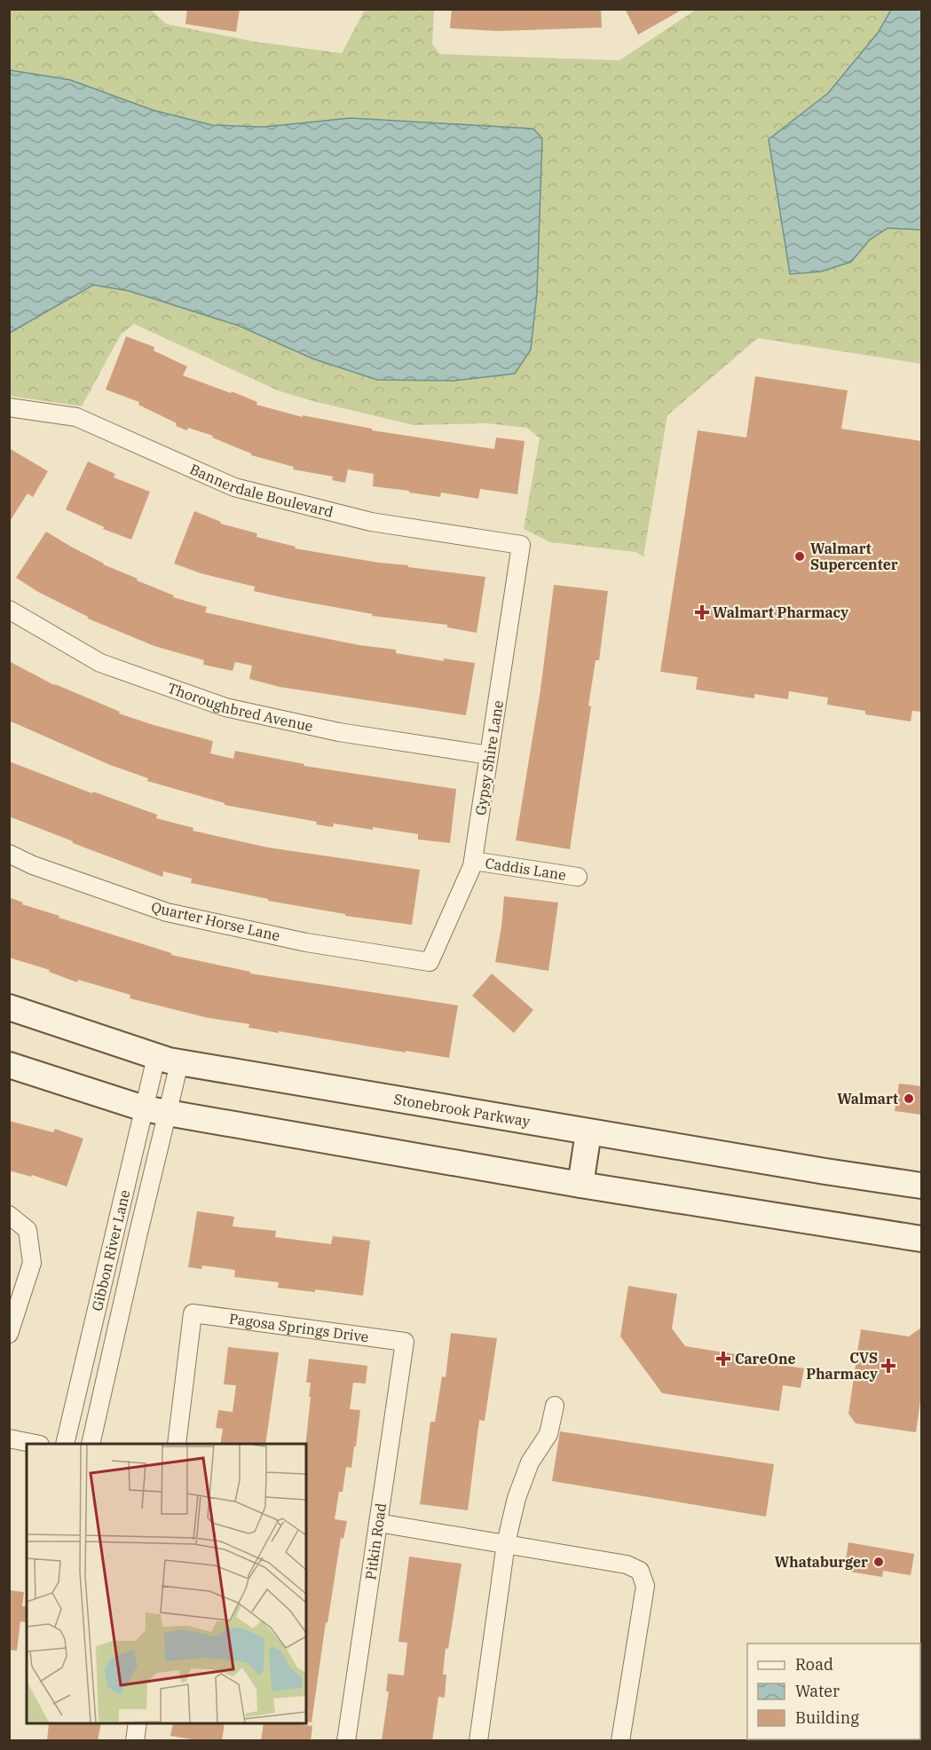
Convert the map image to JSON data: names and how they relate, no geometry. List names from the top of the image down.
{
  "streets": {
    "main road": ["Stonebrook Parkway"],
    "street": [
      "Bannerdale Boulevard",
      "Thoroughbred Avenue",
      "Gypsy Shire Lane",
      "Caddis Lane",
      "Quarter Horse Lane",
      "Gibbon River Lane",
      "Pagosa Springs Drive",
      "Pitkin Road"
    ]
  },
  "crossings": [
    ["Bannerdale Boulevard", "Gypsy Shire Lane"],
    ["Thoroughbred Avenue", "Gypsy Shire Lane"],
    ["Gypsy Shire Lane", "Caddis Lane"],
    ["Gypsy Shire Lane", "Quarter Horse Lane"],
    ["Stonebrook Parkway", "Gibbon River Lane"],
    ["Pagosa Springs Drive", "Pitkin Road"]
  ],
  "places": {
    "other": ["Walmart Supercenter", "Walmart", "Whataburger"],
    "health": ["Walmart Pharmacy", "CareOne", "CVS Pharmacy"]
  },
  "legend": ["Road", "Water", "Building"]
}
